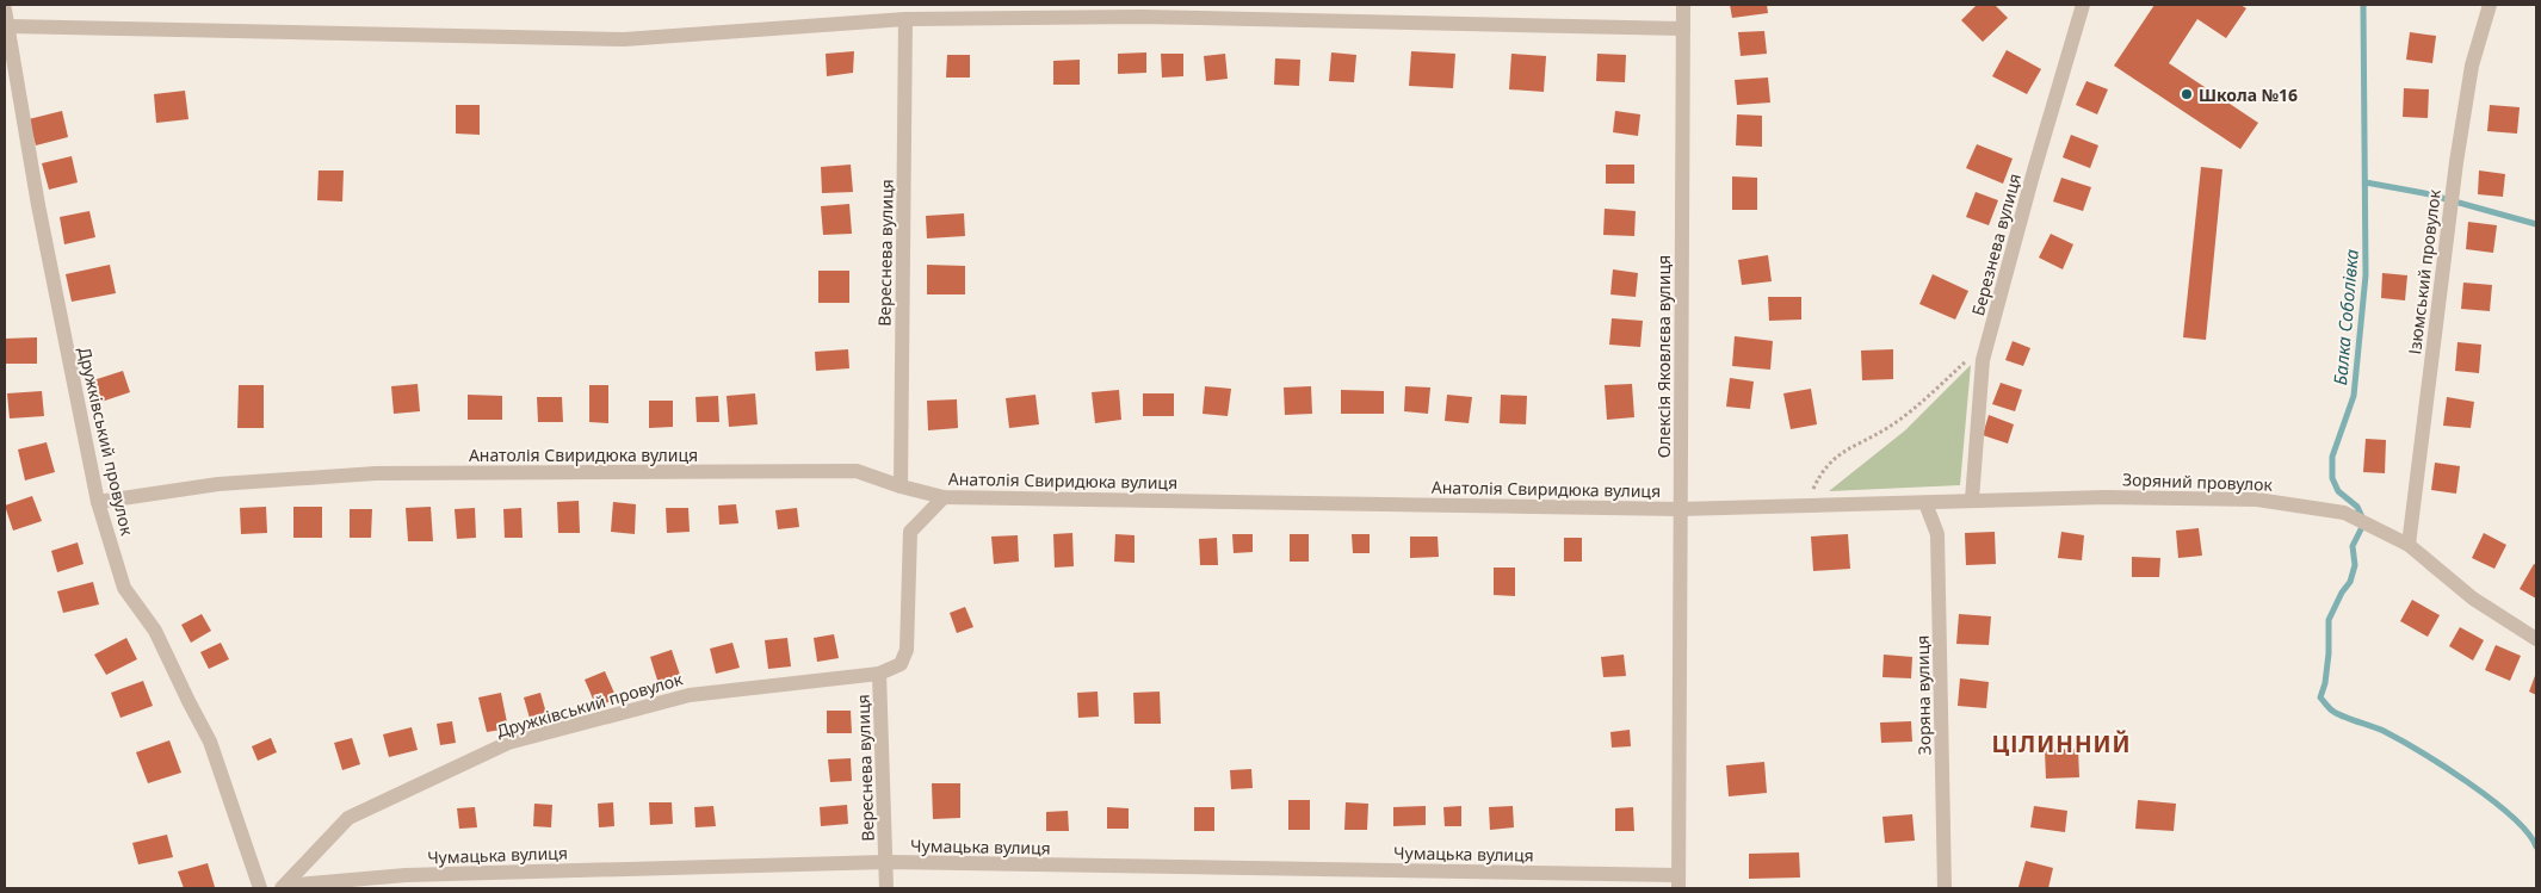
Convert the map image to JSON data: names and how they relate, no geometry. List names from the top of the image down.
{
  "streets": {
    "street": [
      "Березнева вулиця",
      "Вереснева вулиця",
      "Ізюмський провулок",
      "Олексія Яковлєва вулиця",
      "Дружківський провулок",
      "Анатолія Свиридюка вулиця",
      "Зоряний провулок",
      "Зоряна вулиця",
      "Чумацька вулиця"
    ]
  },
  "crossings": [
    ["Березнева вулиця", "Зоряний провулок"],
    ["Вереснева вулиця", "Дружківський провулок"],
    ["Вереснева вулиця", "Анатолія Свиридюка вулиця"],
    ["Вереснева вулиця", "Чумацька вулиця"],
    ["Ізюмський провулок", "Зоряний провулок"],
    ["Олексія Яковлєва вулиця", "Анатолія Свиридюка вулиця"],
    ["Олексія Яковлєва вулиця", "Чумацька вулиця"],
    ["Дружківський провулок", "Анатолія Свиридюка вулиця"],
    ["Дружківський провулок", "Чумацька вулиця"],
    ["Анатолія Свиридюка вулиця", "Зоряний провулок"],
    ["Анатолія Свиридюка вулиця", "Зоряна вулиця"],
    ["Зоряний провулок", "Зоряна вулиця"]
  ],
  "districts": ["ЦІЛИННИЙ"],
  "water": ["Балка Соболівка"],
  "places": ["Школа №16"]
}
